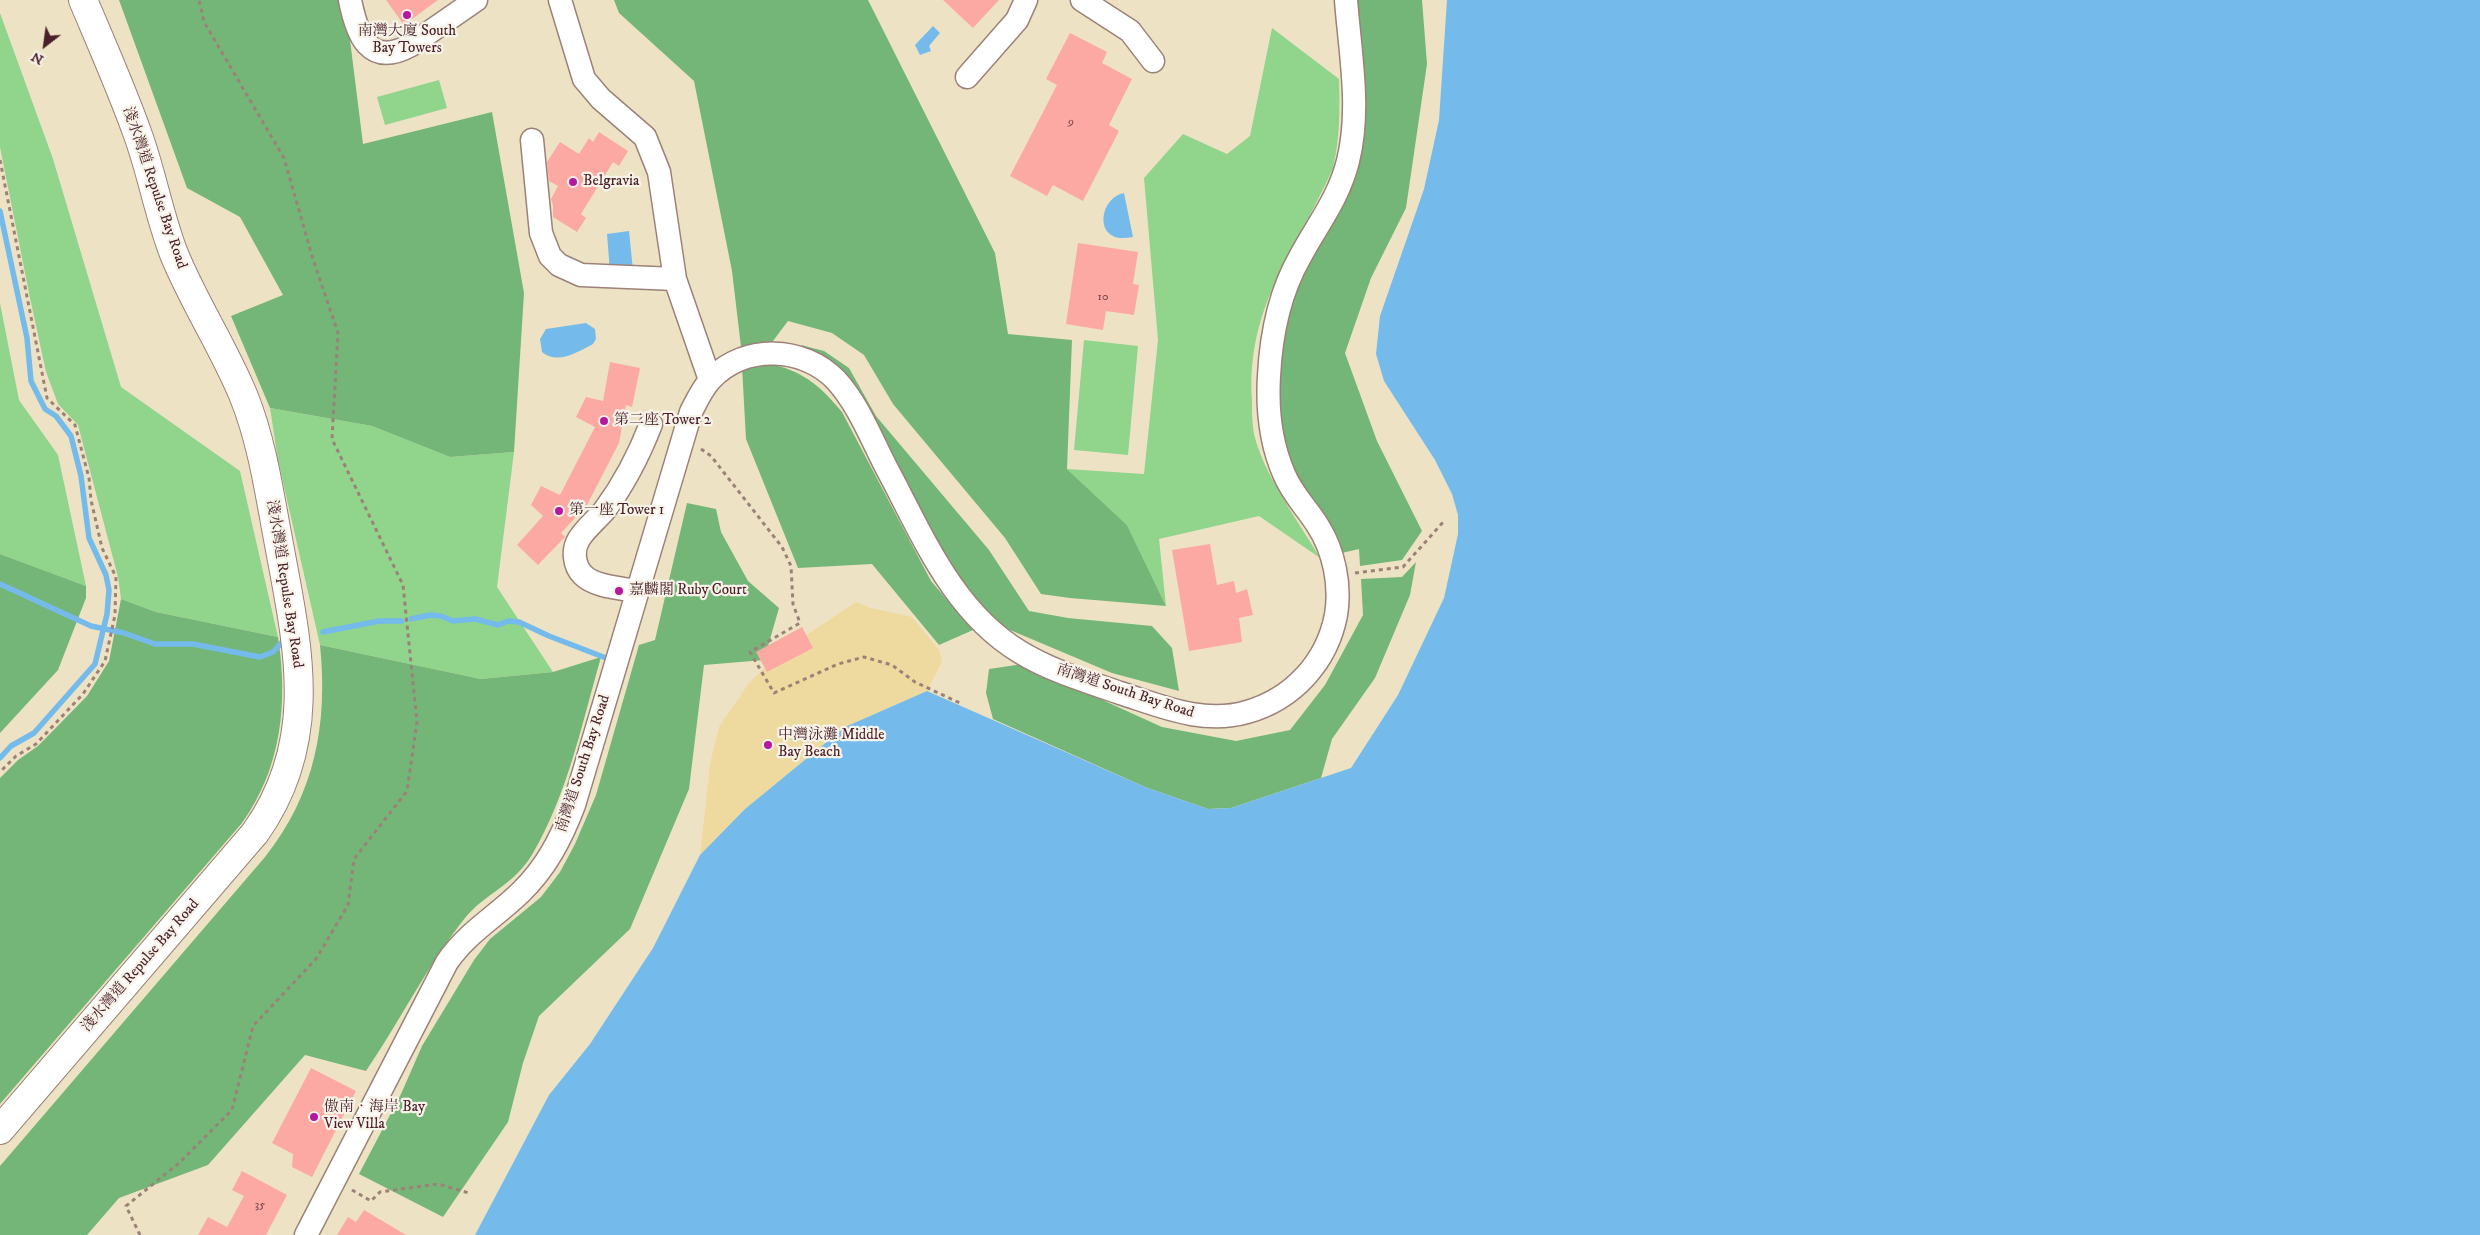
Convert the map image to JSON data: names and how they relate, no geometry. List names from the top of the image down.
{
  "streets": {
    "main road": ["淺水灣道 Repulse Bay Road"],
    "street": ["南灣道 South Bay Road"]
  },
  "places": [
    "南灣大廈 South Bay Towers",
    "Belgravia",
    "第二座 Tower 2",
    "第一座 Tower 1",
    "嘉麟閣 Ruby Court",
    "中灣泳灘 Middle Bay Beach",
    "傲南．海岸 Bay View Villa"
  ],
  "house_numbers": ["9", "10", "35"],
  "north": "bottom left"
}
